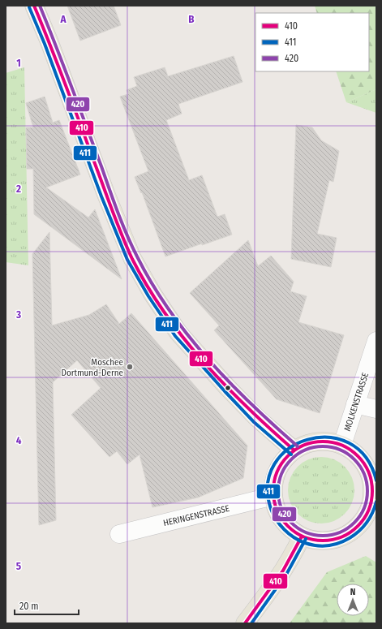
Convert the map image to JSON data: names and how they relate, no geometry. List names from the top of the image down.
{
  "streets": {
    "street": ["MOLKENSTRASSE", "HERINGENSTRASSE"]
  },
  "crossings": [
    ["MOLKENSTRASSE", "HERINGENSTRASSE"]
  ],
  "places": ["Moschee Dortmund-Derne"],
  "lines": ["transit line 410", "transit line 420", "transit line 411"],
  "legend": ["410", "411", "420"],
  "scale_bar": "20 m",
  "north": "top",
  "grid": {
    "columns": ["A", "B"],
    "rows": [
      "1",
      "2",
      "3",
      "4",
      "5"
    ]
  }
}
